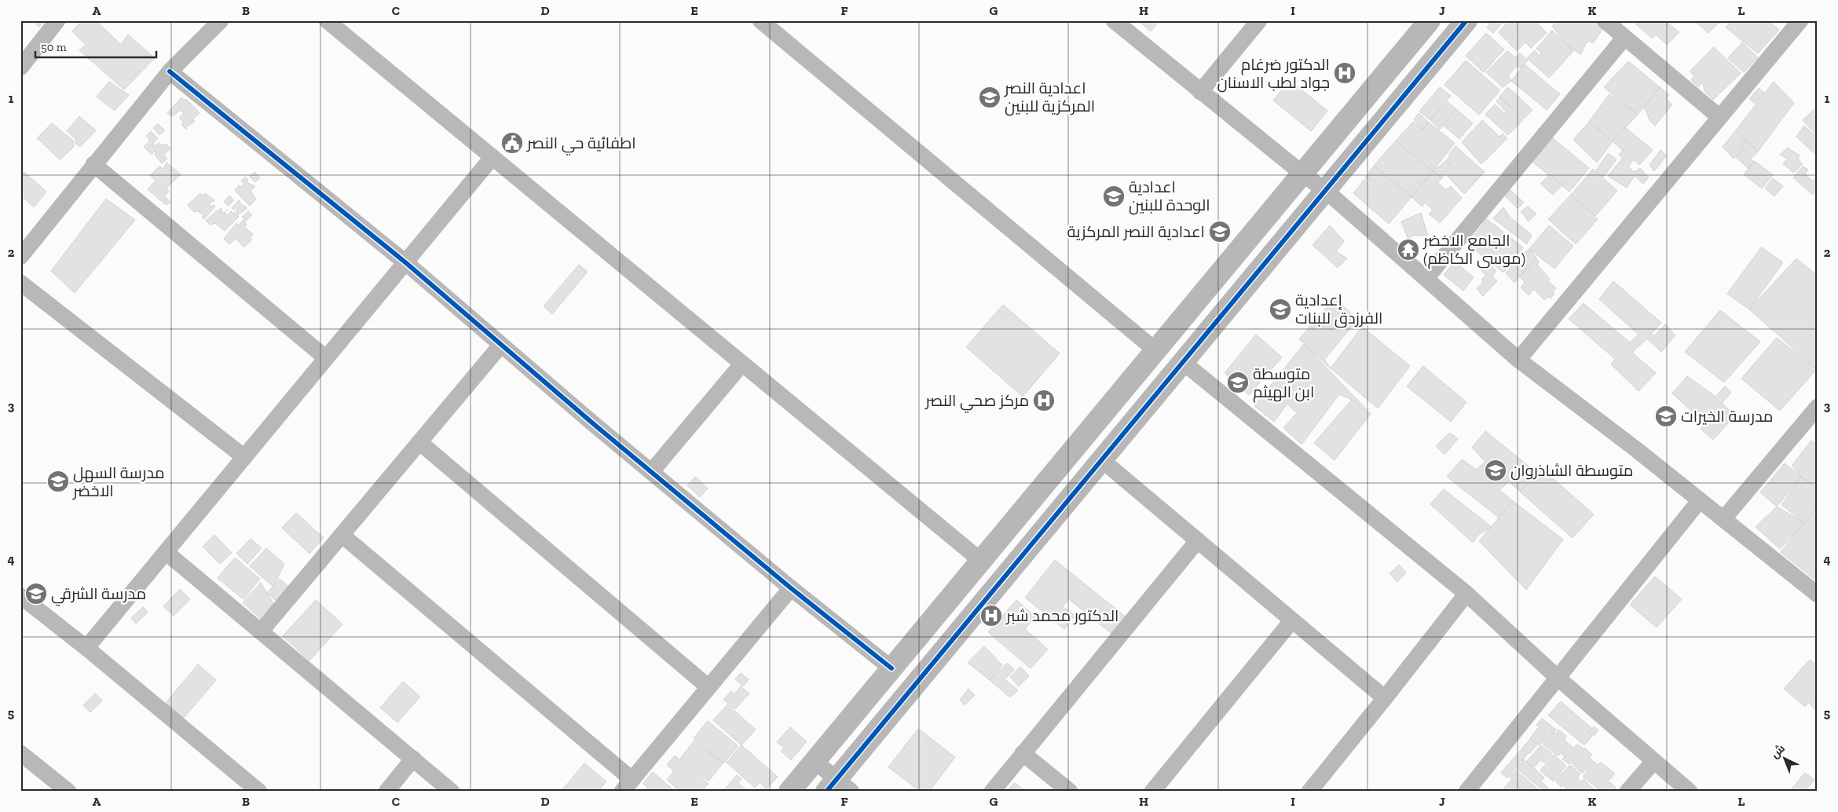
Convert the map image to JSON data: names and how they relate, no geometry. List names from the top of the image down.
{
  "places": {
    "hospital": ["الدكتور ضرغام جواد لطب الاسنان", "مركز صحي النصر", "الدكتور محمد شبر"],
    "school or university": [
      "اعدادية النصر المركزية للبنين",
      "اعدادية الوحدة للبنين",
      "اعدادية النصر المركزية",
      "إعدادية الفرزدق للبنات",
      "متوسطة ابن الهيثم",
      "مدرسة الخيرات",
      "متوسطة الشاذروان",
      "مدرسة السهل الاخضر",
      "مدرسة الشرقي"
    ],
    "public building": ["اطفائية حي النصر"],
    "temple": ["الجامع الاخضر (موسى الكاظم)"]
  },
  "scale_bar": "50 m",
  "north": "top left",
  "grid": {
    "columns": [
      "A",
      "B",
      "C",
      "D",
      "E",
      "F",
      "G",
      "H",
      "I",
      "J",
      "K",
      "L"
    ],
    "rows": [
      "1",
      "2",
      "3",
      "4",
      "5"
    ]
  }
}
